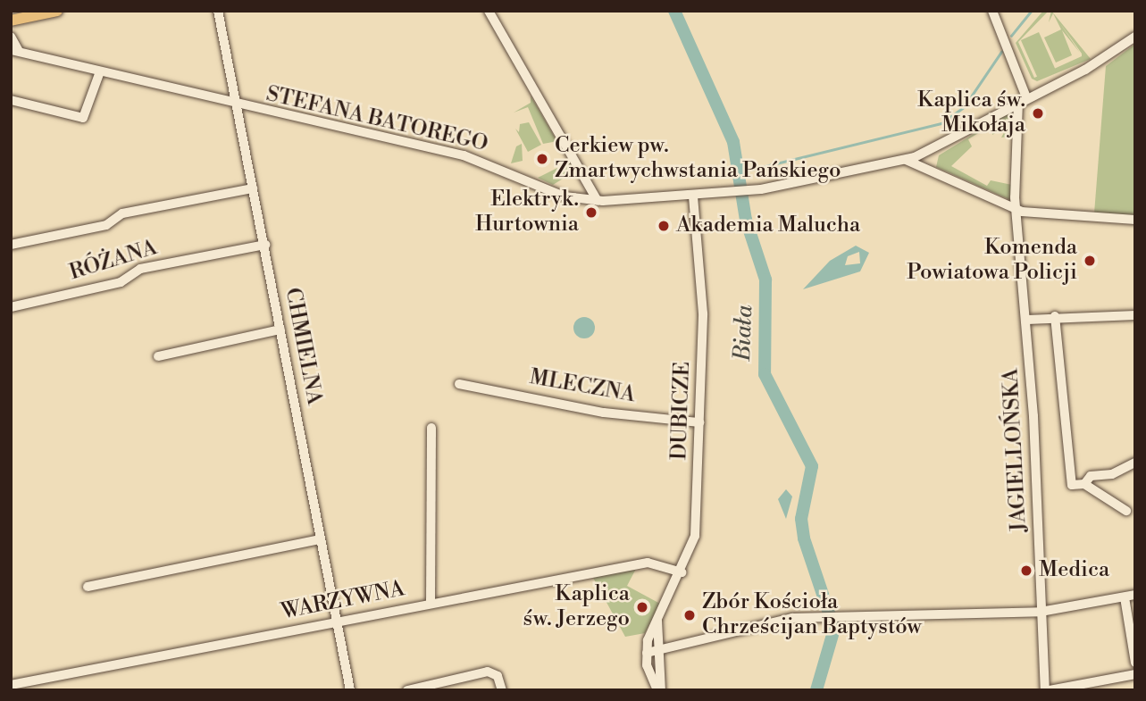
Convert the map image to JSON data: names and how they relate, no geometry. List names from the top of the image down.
{
  "streets": {
    "street": [
      "STEFANA BATOREGO",
      "RÓŻANA",
      "CHMIELNA",
      "MLECZNA",
      "DUBICZE",
      "JAGIELLOŃSKA",
      "WARZYWNA"
    ]
  },
  "crossings": [
    ["STEFANA BATOREGO", "CHMIELNA"],
    ["STEFANA BATOREGO", "DUBICZE"],
    ["RÓŻANA", "CHMIELNA"],
    ["CHMIELNA", "WARZYWNA"],
    ["MLECZNA", "DUBICZE"],
    ["DUBICZE", "WARZYWNA"]
  ],
  "water": ["Biała"],
  "places": [
    "Kaplica św. Mikołaja",
    "Cerkiew pw. Zmartwychwstania Pańskiego",
    "Elektryk. Hurtownia",
    "Akademia Malucha",
    "Komenda Powiatowa Policji",
    "Medica",
    "Kaplica św. Jerzego",
    "Zbór Kościoła Chrześcijan Baptystów"
  ]
}
